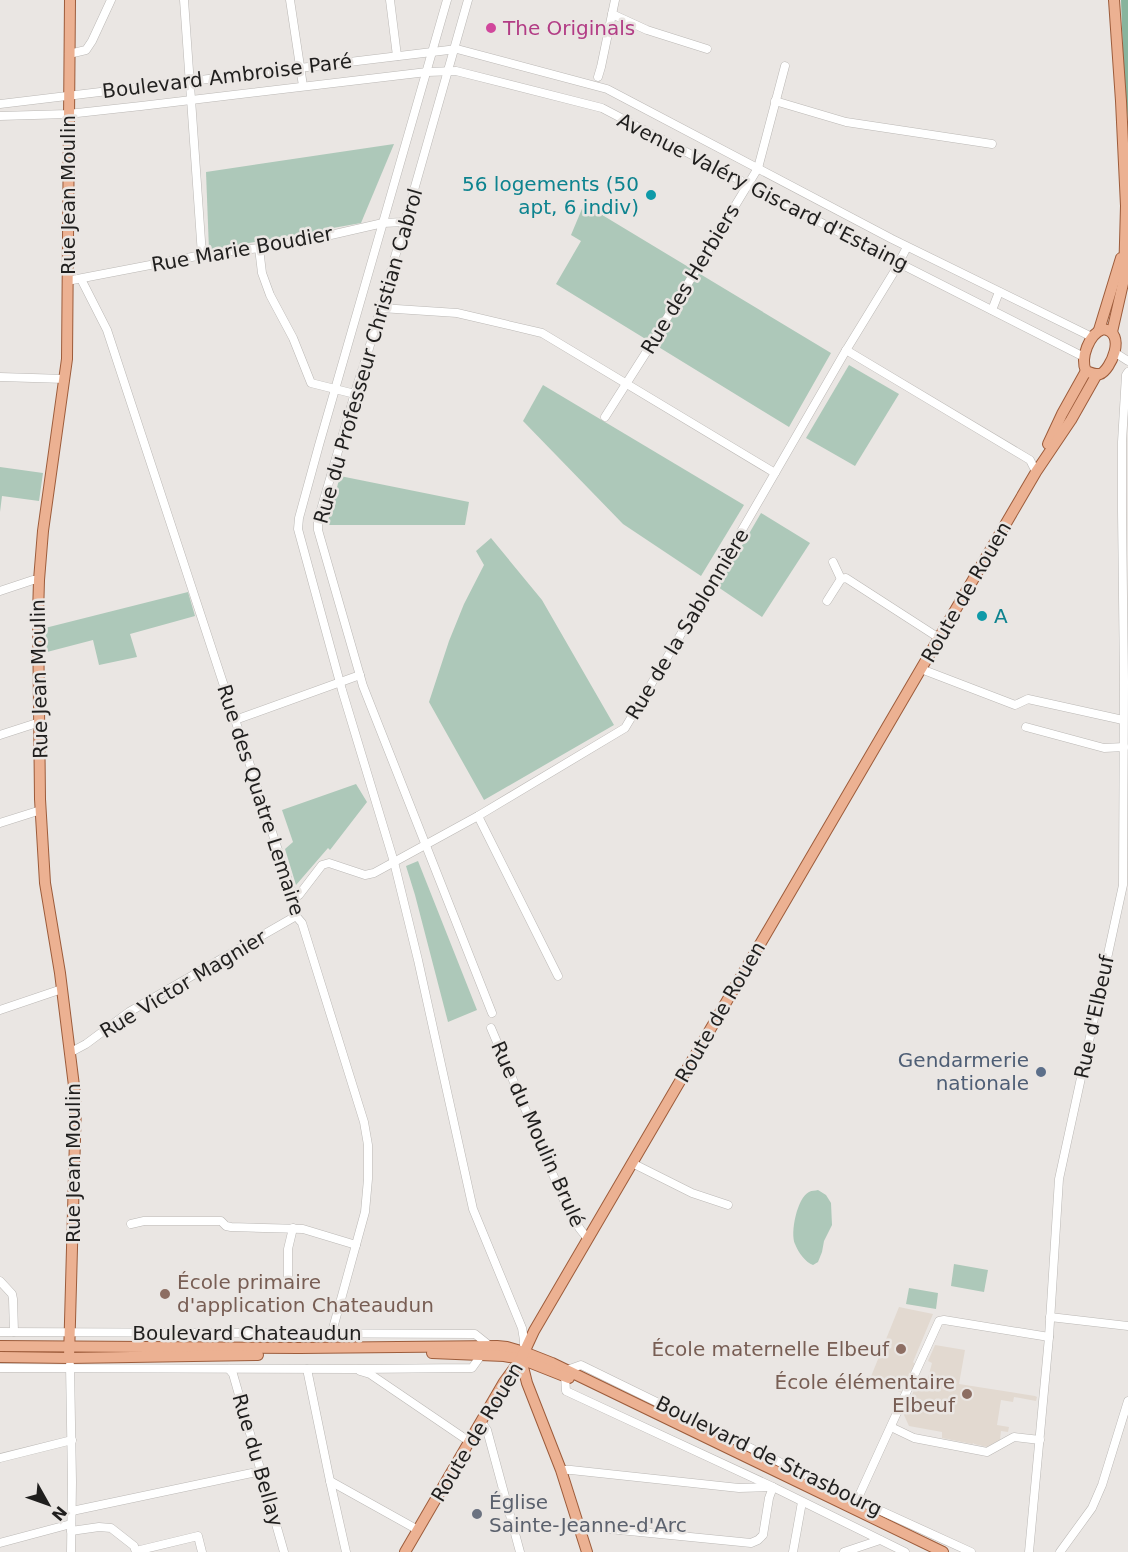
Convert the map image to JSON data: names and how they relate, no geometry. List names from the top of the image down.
{
  "streets": {
    "main road": [
      "Rue Jean Moulin",
      "Route de Rouen",
      "Boulevard Chateaudun",
      "Boulevard de Strasbourg"
    ],
    "street": [
      "Boulevard Ambroise Paré",
      "Avenue Valéry Giscard d'Estaing",
      "Rue Marie Boudier",
      "Rue des Herbiers",
      "Rue du Professeur Christian Cabrol",
      "Rue de la Sablonnière",
      "Rue des Quatre Lemaire",
      "Rue Victor Magnier",
      "Rue d'Elbeuf",
      "Rue du Moulin Brulé",
      "Rue du Bellay"
    ]
  },
  "crossings": [
    ["Boulevard Ambroise Paré", "Avenue Valéry Giscard d'Estaing"],
    ["Boulevard Ambroise Paré", "Rue Jean Moulin"],
    ["Boulevard Ambroise Paré", "Rue du Professeur Christian Cabrol"],
    ["Avenue Valéry Giscard d'Estaing", "Rue des Herbiers"],
    ["Avenue Valéry Giscard d'Estaing", "Rue du Professeur Christian Cabrol"],
    ["Avenue Valéry Giscard d'Estaing", "Rue de la Sablonnière"],
    ["Rue Jean Moulin", "Rue Marie Boudier"],
    ["Rue Jean Moulin", "Rue Victor Magnier"],
    ["Rue Jean Moulin", "Boulevard Chateaudun"],
    ["Rue Marie Boudier", "Rue du Professeur Christian Cabrol"],
    ["Rue Marie Boudier", "Rue des Quatre Lemaire"],
    ["Rue du Professeur Christian Cabrol", "Rue de la Sablonnière"],
    ["Route de Rouen", "Rue du Moulin Brulé"],
    ["Route de Rouen", "Boulevard Chateaudun"],
    ["Route de Rouen", "Boulevard de Strasbourg"],
    ["Rue de la Sablonnière", "Rue des Quatre Lemaire"],
    ["Rue des Quatre Lemaire", "Rue Victor Magnier"],
    ["Rue des Quatre Lemaire", "Boulevard Chateaudun"],
    ["Boulevard Chateaudun", "Boulevard de Strasbourg"],
    ["Boulevard Chateaudun", "Rue du Bellay"]
  ],
  "places": [
    "The Originals",
    "56 logements (50 apt, 6 indiv)",
    "A",
    "Gendarmerie nationale",
    "École primaire d'application Chateaudun",
    "École maternelle Elbeuf",
    "École élémentaire Elbeuf",
    "Église Sainte-Jeanne-d'Arc"
  ],
  "north": "bottom right"
}
